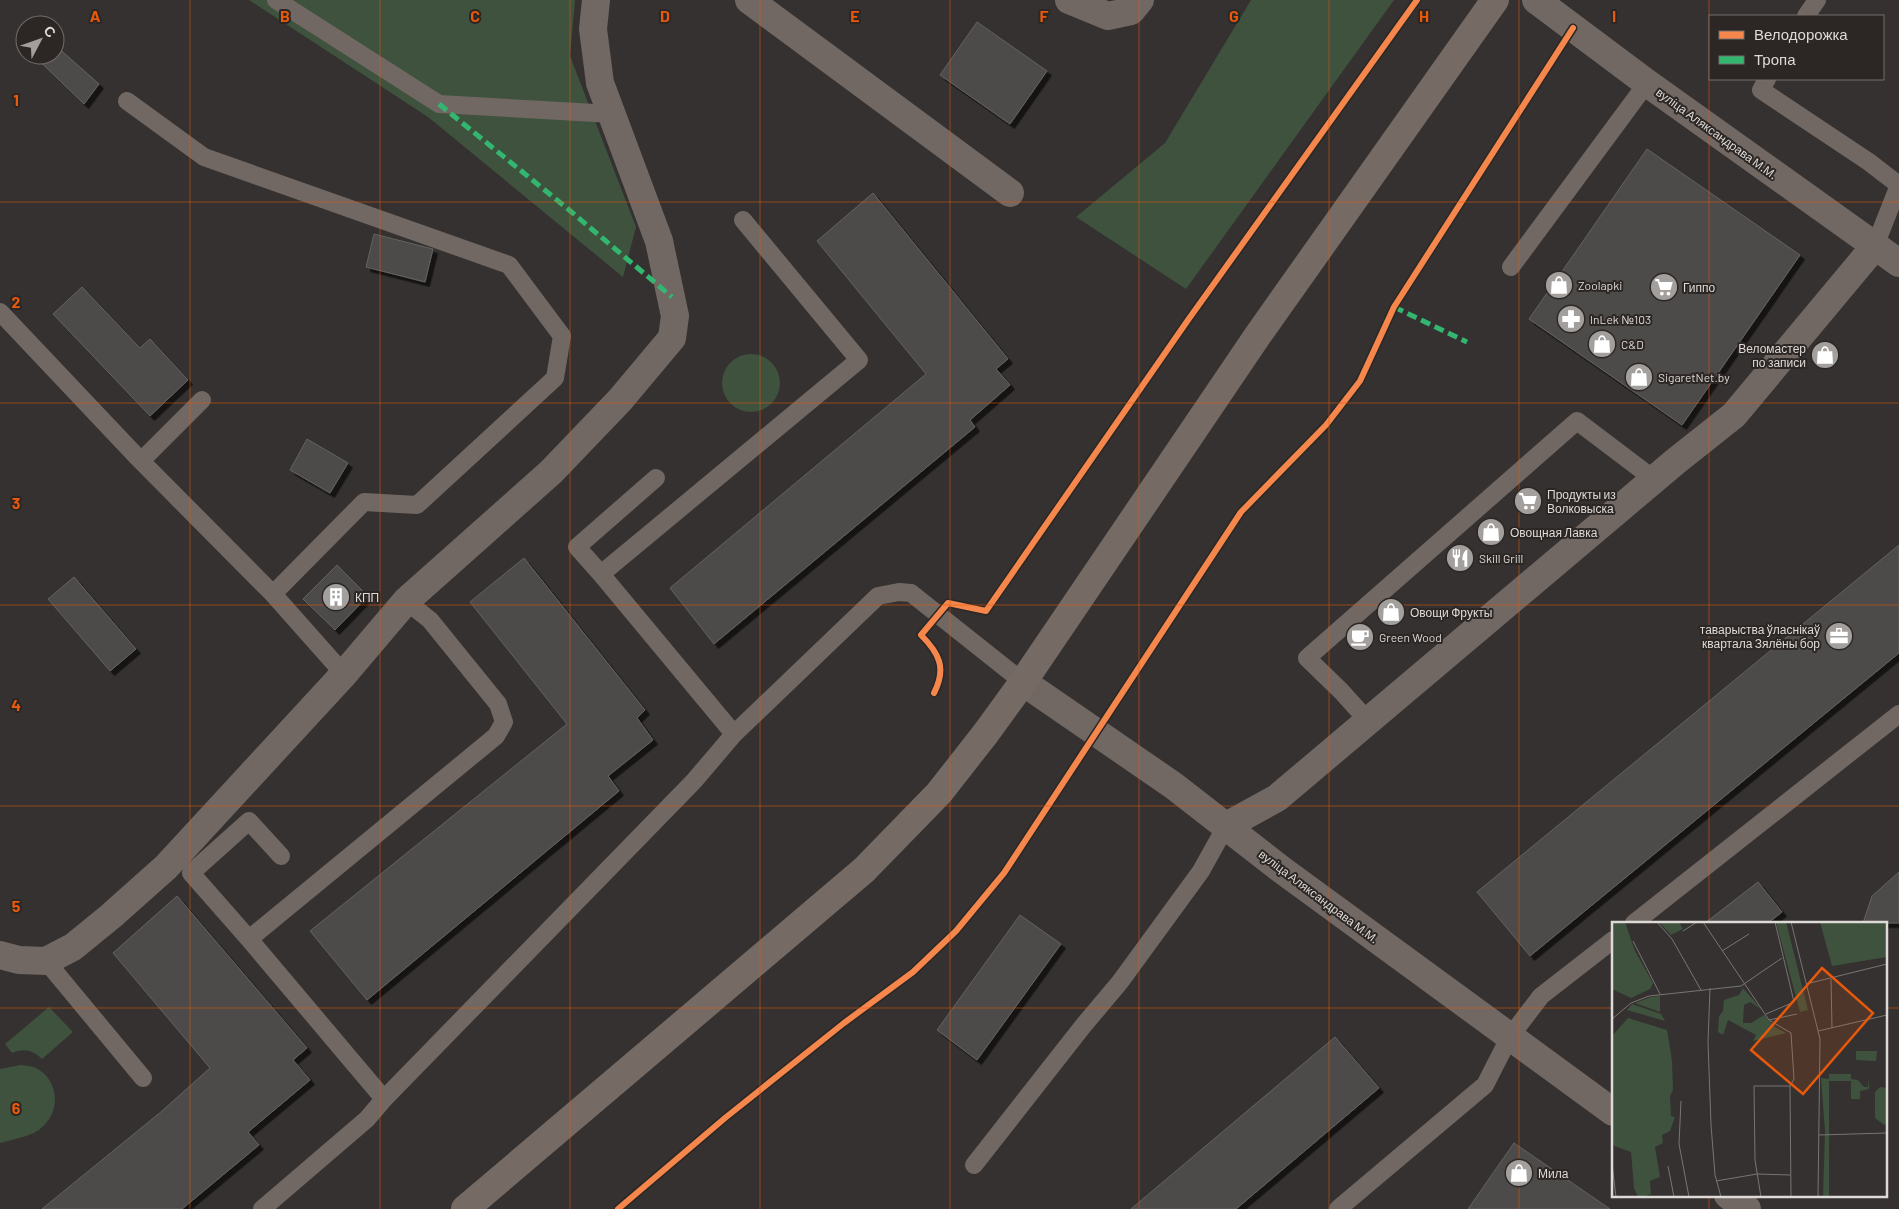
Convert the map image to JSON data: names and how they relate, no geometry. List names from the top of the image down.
{
  "streets": {
    "street": ["вуліца Аляксандрава М.М."]
  },
  "places": {
    "shop": [
      "Zoolapki",
      "C&D",
      "Веломастер по записи",
      "SigaretNet.by",
      "Овощная Лавка",
      "Овощи Фрукты",
      "Мила"
    ],
    "supermarket": ["Гиппо", "Продукты из Волковыска"],
    "pharmacy": ["InLek №103"],
    "restaurant": ["Skill Grill"],
    "building": ["КПП"],
    "office": ["таварыства ўласнікаў квартала Зялёны бор"],
    "cafe": ["Green Wood"]
  },
  "legend": ["Велодорожка", "Тропа"],
  "north": "top right",
  "grid": {
    "columns": [
      "A",
      "B",
      "C",
      "D",
      "E",
      "F",
      "G",
      "H",
      "I"
    ],
    "rows": [
      "1",
      "2",
      "3",
      "4",
      "5",
      "6"
    ]
  }
}
